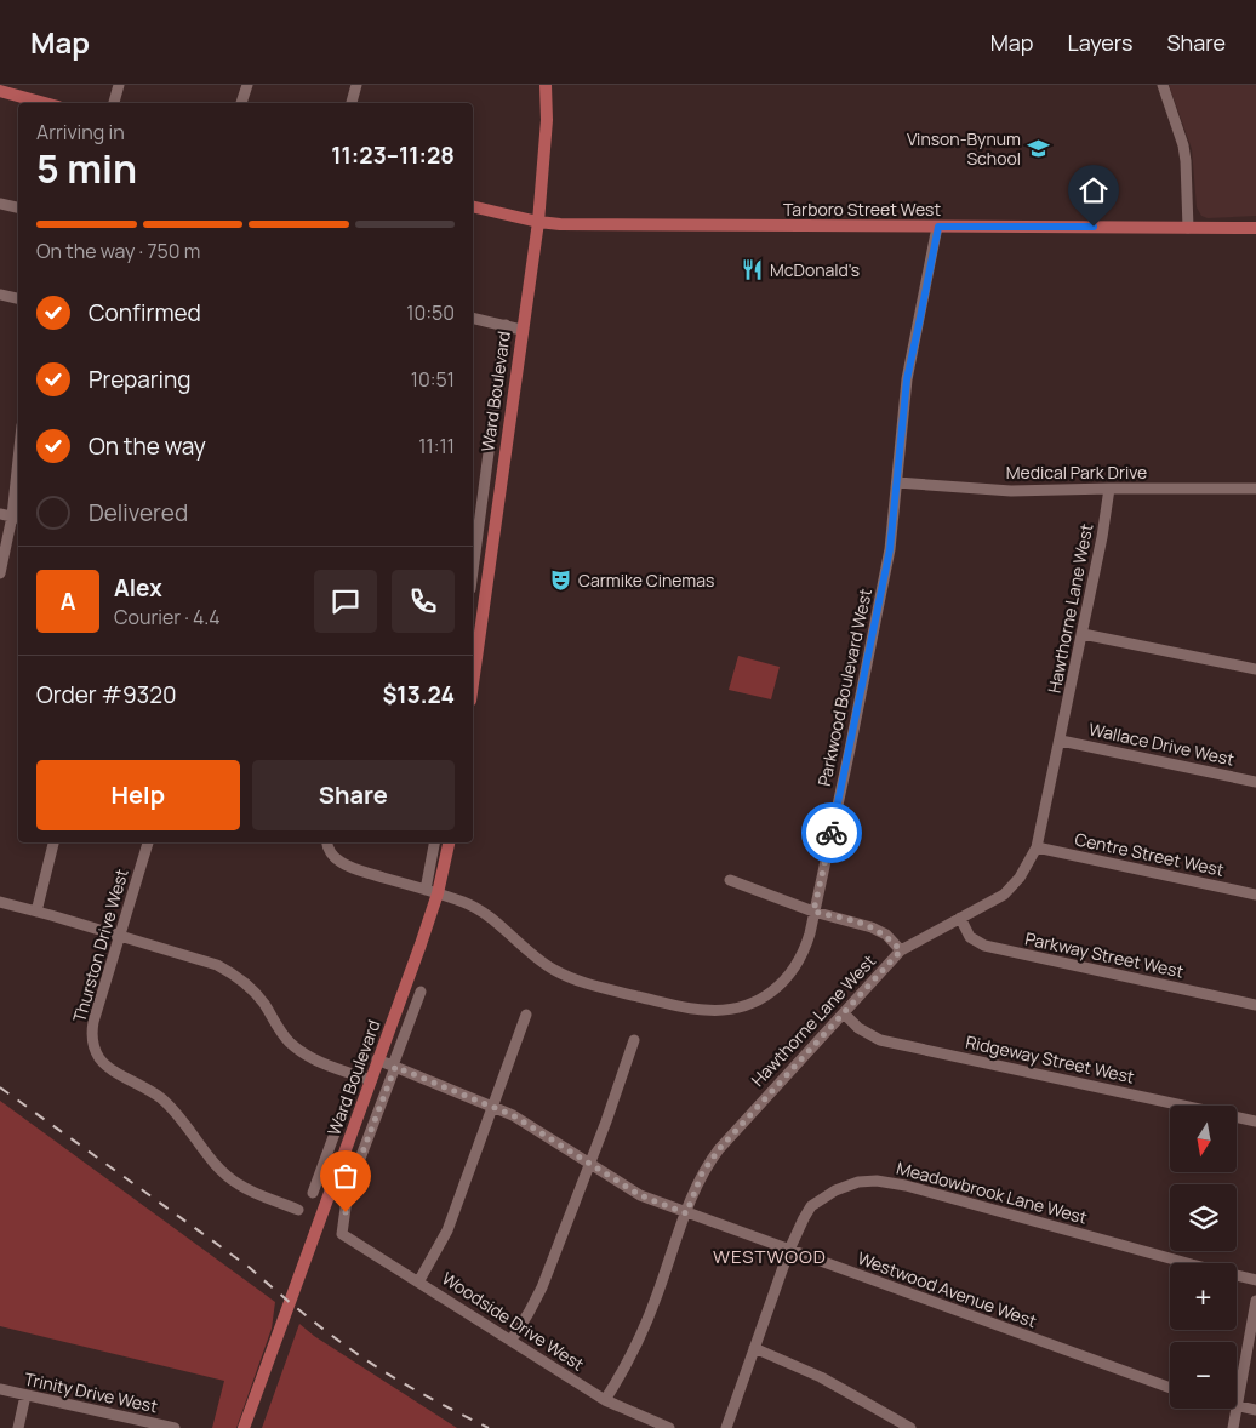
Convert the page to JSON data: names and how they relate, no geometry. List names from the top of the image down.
{
  "streets": {
    "main road": ["Tarboro Street West", "Ward Boulevard"],
    "street": [
      "Medical Park Drive",
      "Hawthorne Lane West",
      "Parkwood Boulevard West",
      "Wallace Drive West",
      "Centre Street West",
      "Thurston Drive West",
      "Parkway Street West",
      "Ridgeway Street West",
      "Meadowbrook Lane West",
      "Westwood Avenue West",
      "Woodside Drive West",
      "Trinity Drive West"
    ]
  },
  "crossings": [
    ["Tarboro Street West", "Ward Boulevard"],
    ["Tarboro Street West", "Parkwood Boulevard West"],
    ["Ward Boulevard", "Parkwood Boulevard West"],
    ["Ward Boulevard", "Westwood Avenue West"],
    ["Medical Park Drive", "Hawthorne Lane West"],
    ["Medical Park Drive", "Parkwood Boulevard West"],
    ["Hawthorne Lane West", "Wallace Drive West"],
    ["Hawthorne Lane West", "Centre Street West"],
    ["Hawthorne Lane West", "Parkway Street West"],
    ["Hawthorne Lane West", "Ridgeway Street West"],
    ["Hawthorne Lane West", "Westwood Avenue West"],
    ["Hawthorne Lane West", "Woodside Drive West"],
    ["Meadowbrook Lane West", "Westwood Avenue West"],
    ["Westwood Avenue West", "Woodside Drive West"]
  ],
  "districts": ["WESTWOOD"],
  "places": {
    "school or university": ["Vinson-Bynum School"],
    "restaurant": ["McDonald's"],
    "theatre": ["Carmike Cinemas"]
  },
  "north": "bottom",
  "page": {
    "header": "Map",
    "nav": ["Map", "Layers", "Share"],
    "heading": ["5 min", "Arriving in", "11:23–11:28"],
    "panel": [
      "Alex",
      "Courier · 4.4",
      "Order #9320",
      "$13.24"
    ],
    "bar": "On the way · 750 m",
    "list": [
      ["Confirmed", "10:50"],
      ["Preparing", "10:51"],
      ["On the way", "11:11"],
      "Delivered"
    ],
    "round": "A",
    "buttons": ["Help", "Share"],
    "map_buttons": ["+", "−"]
  }
}
